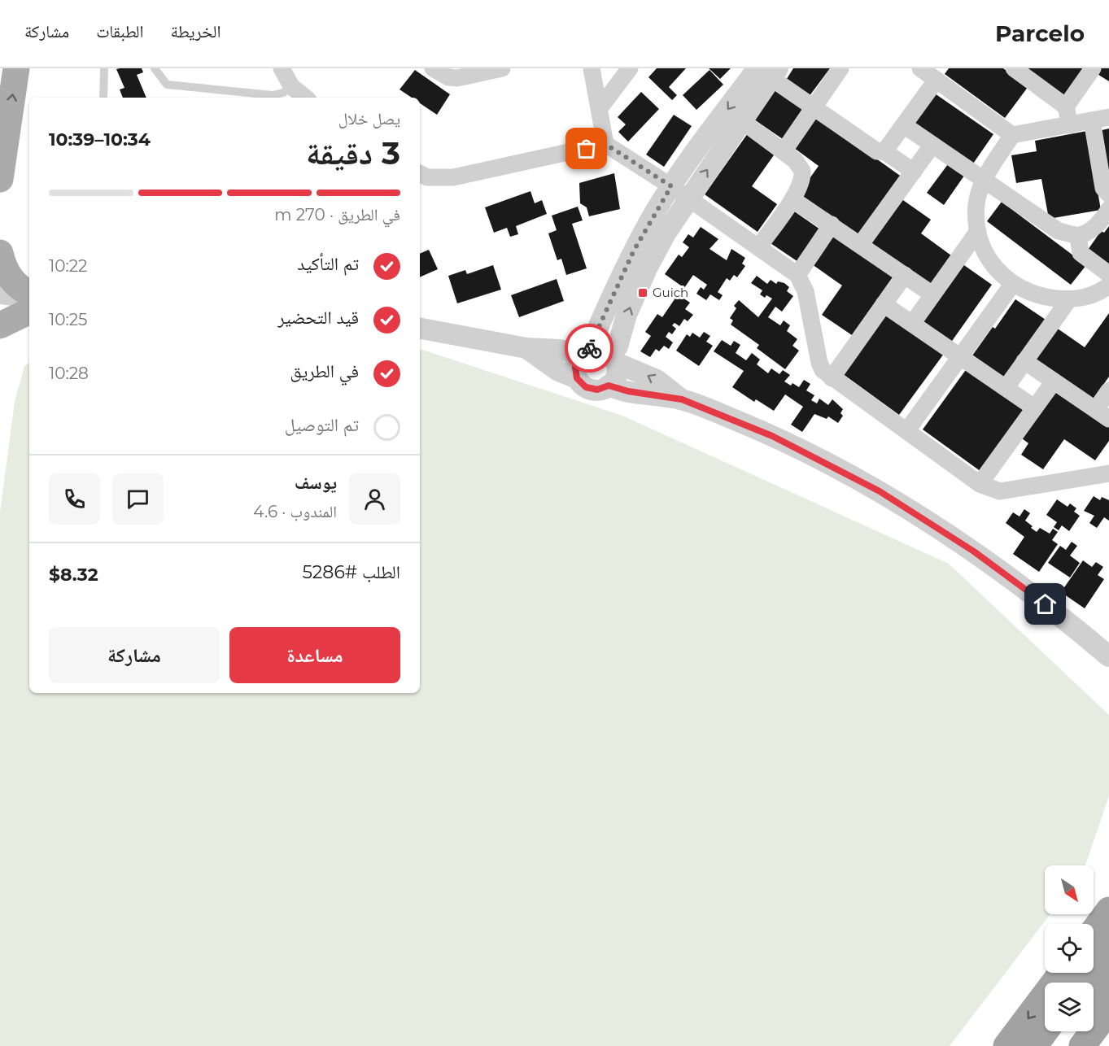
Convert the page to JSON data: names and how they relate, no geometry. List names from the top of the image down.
{
  "places": {
    "transit": ["Guich"]
  },
  "north": "bottom right",
  "page": {
    "header": "Parcelo",
    "nav": ["الخريطة", "الطبقات", "مشاركة"],
    "heading": ["3 دقيقة", "يصل خلال", "10:34–10:39"],
    "panel": [
      "يوسف",
      "المندوب · 4.6",
      "الطلب #5286",
      "$8.32"
    ],
    "bar": "في الطريق · 270 m",
    "list": [
      ["تم التأكيد", "10:22"],
      ["قيد التحضير", "10:25"],
      ["في الطريق", "10:28"],
      "تم التوصيل"
    ],
    "buttons": ["مساعدة", "مشاركة"]
  }
}
